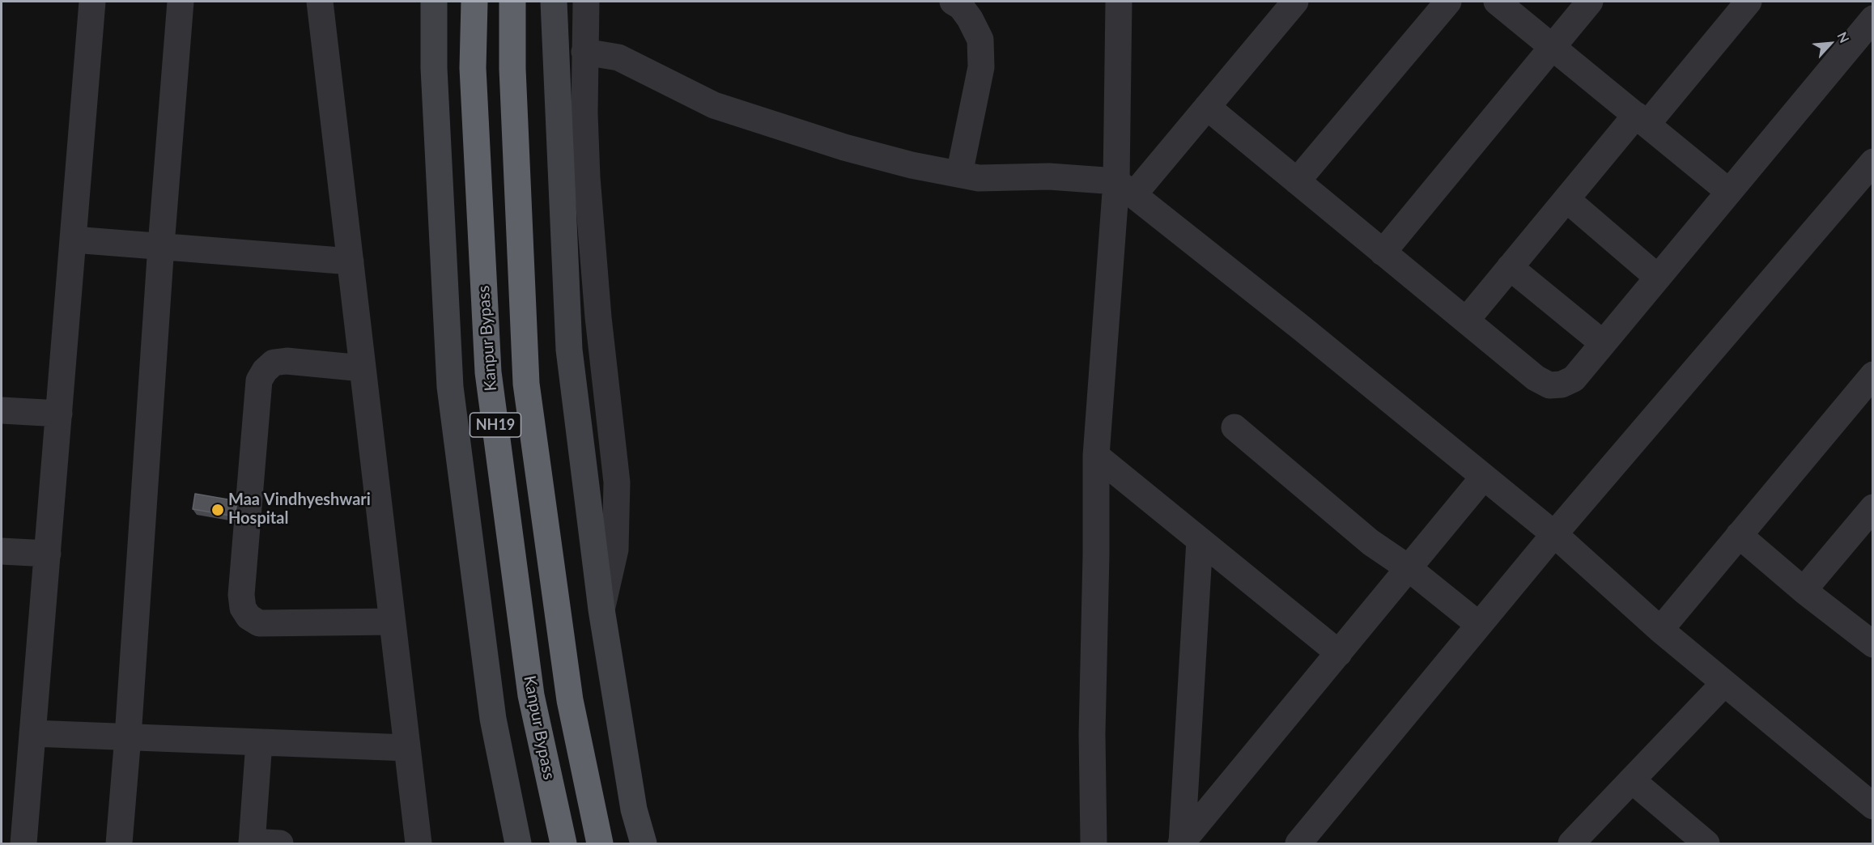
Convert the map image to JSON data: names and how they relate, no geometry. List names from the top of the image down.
{
  "streets": {
    "highway": ["Kanpur Bypass", "NH19"]
  },
  "places": ["Maa Vindhyeshwari Hospital"],
  "north": "top right"
}
